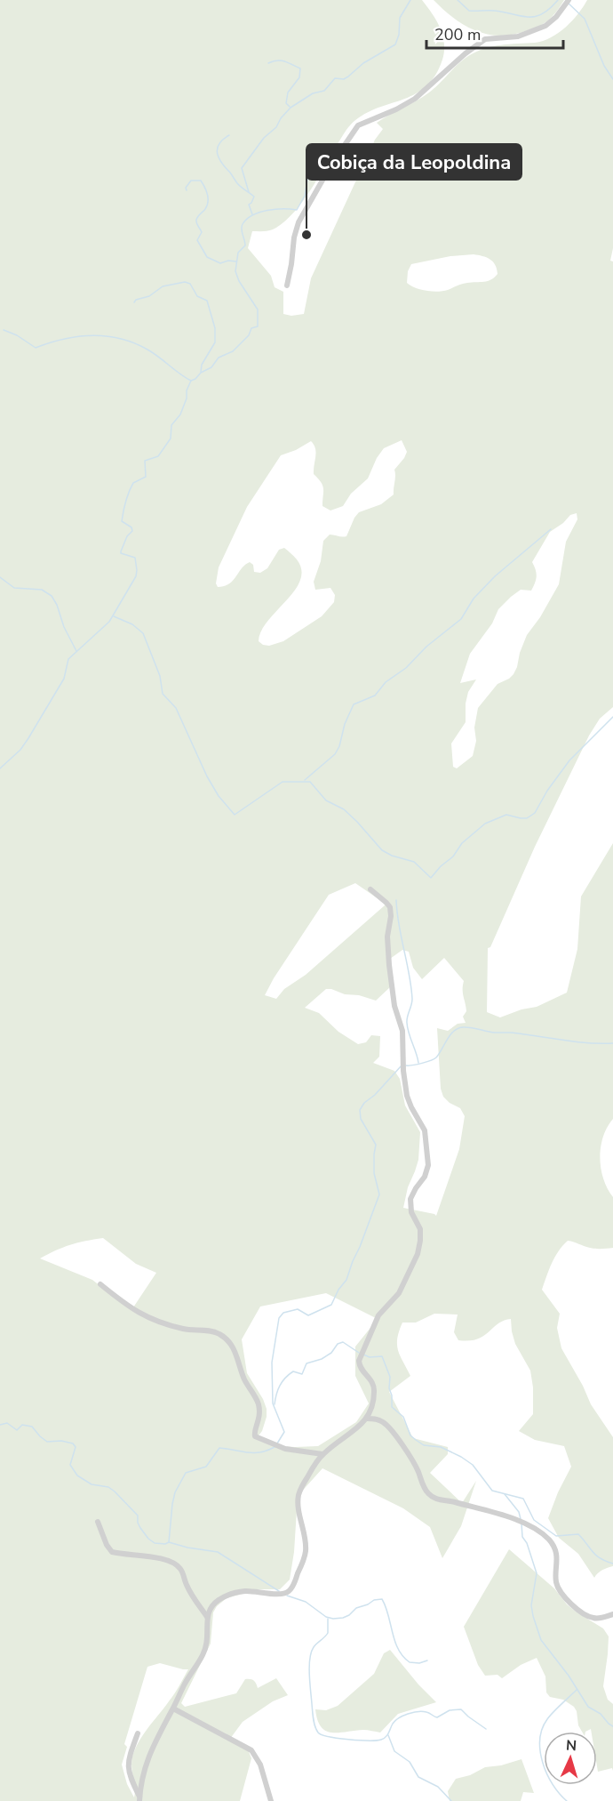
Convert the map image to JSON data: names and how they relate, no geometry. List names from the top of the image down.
{
  "places": ["Cobiça da Leopoldina"],
  "scale_bar": "200 m",
  "north": "top"
}
